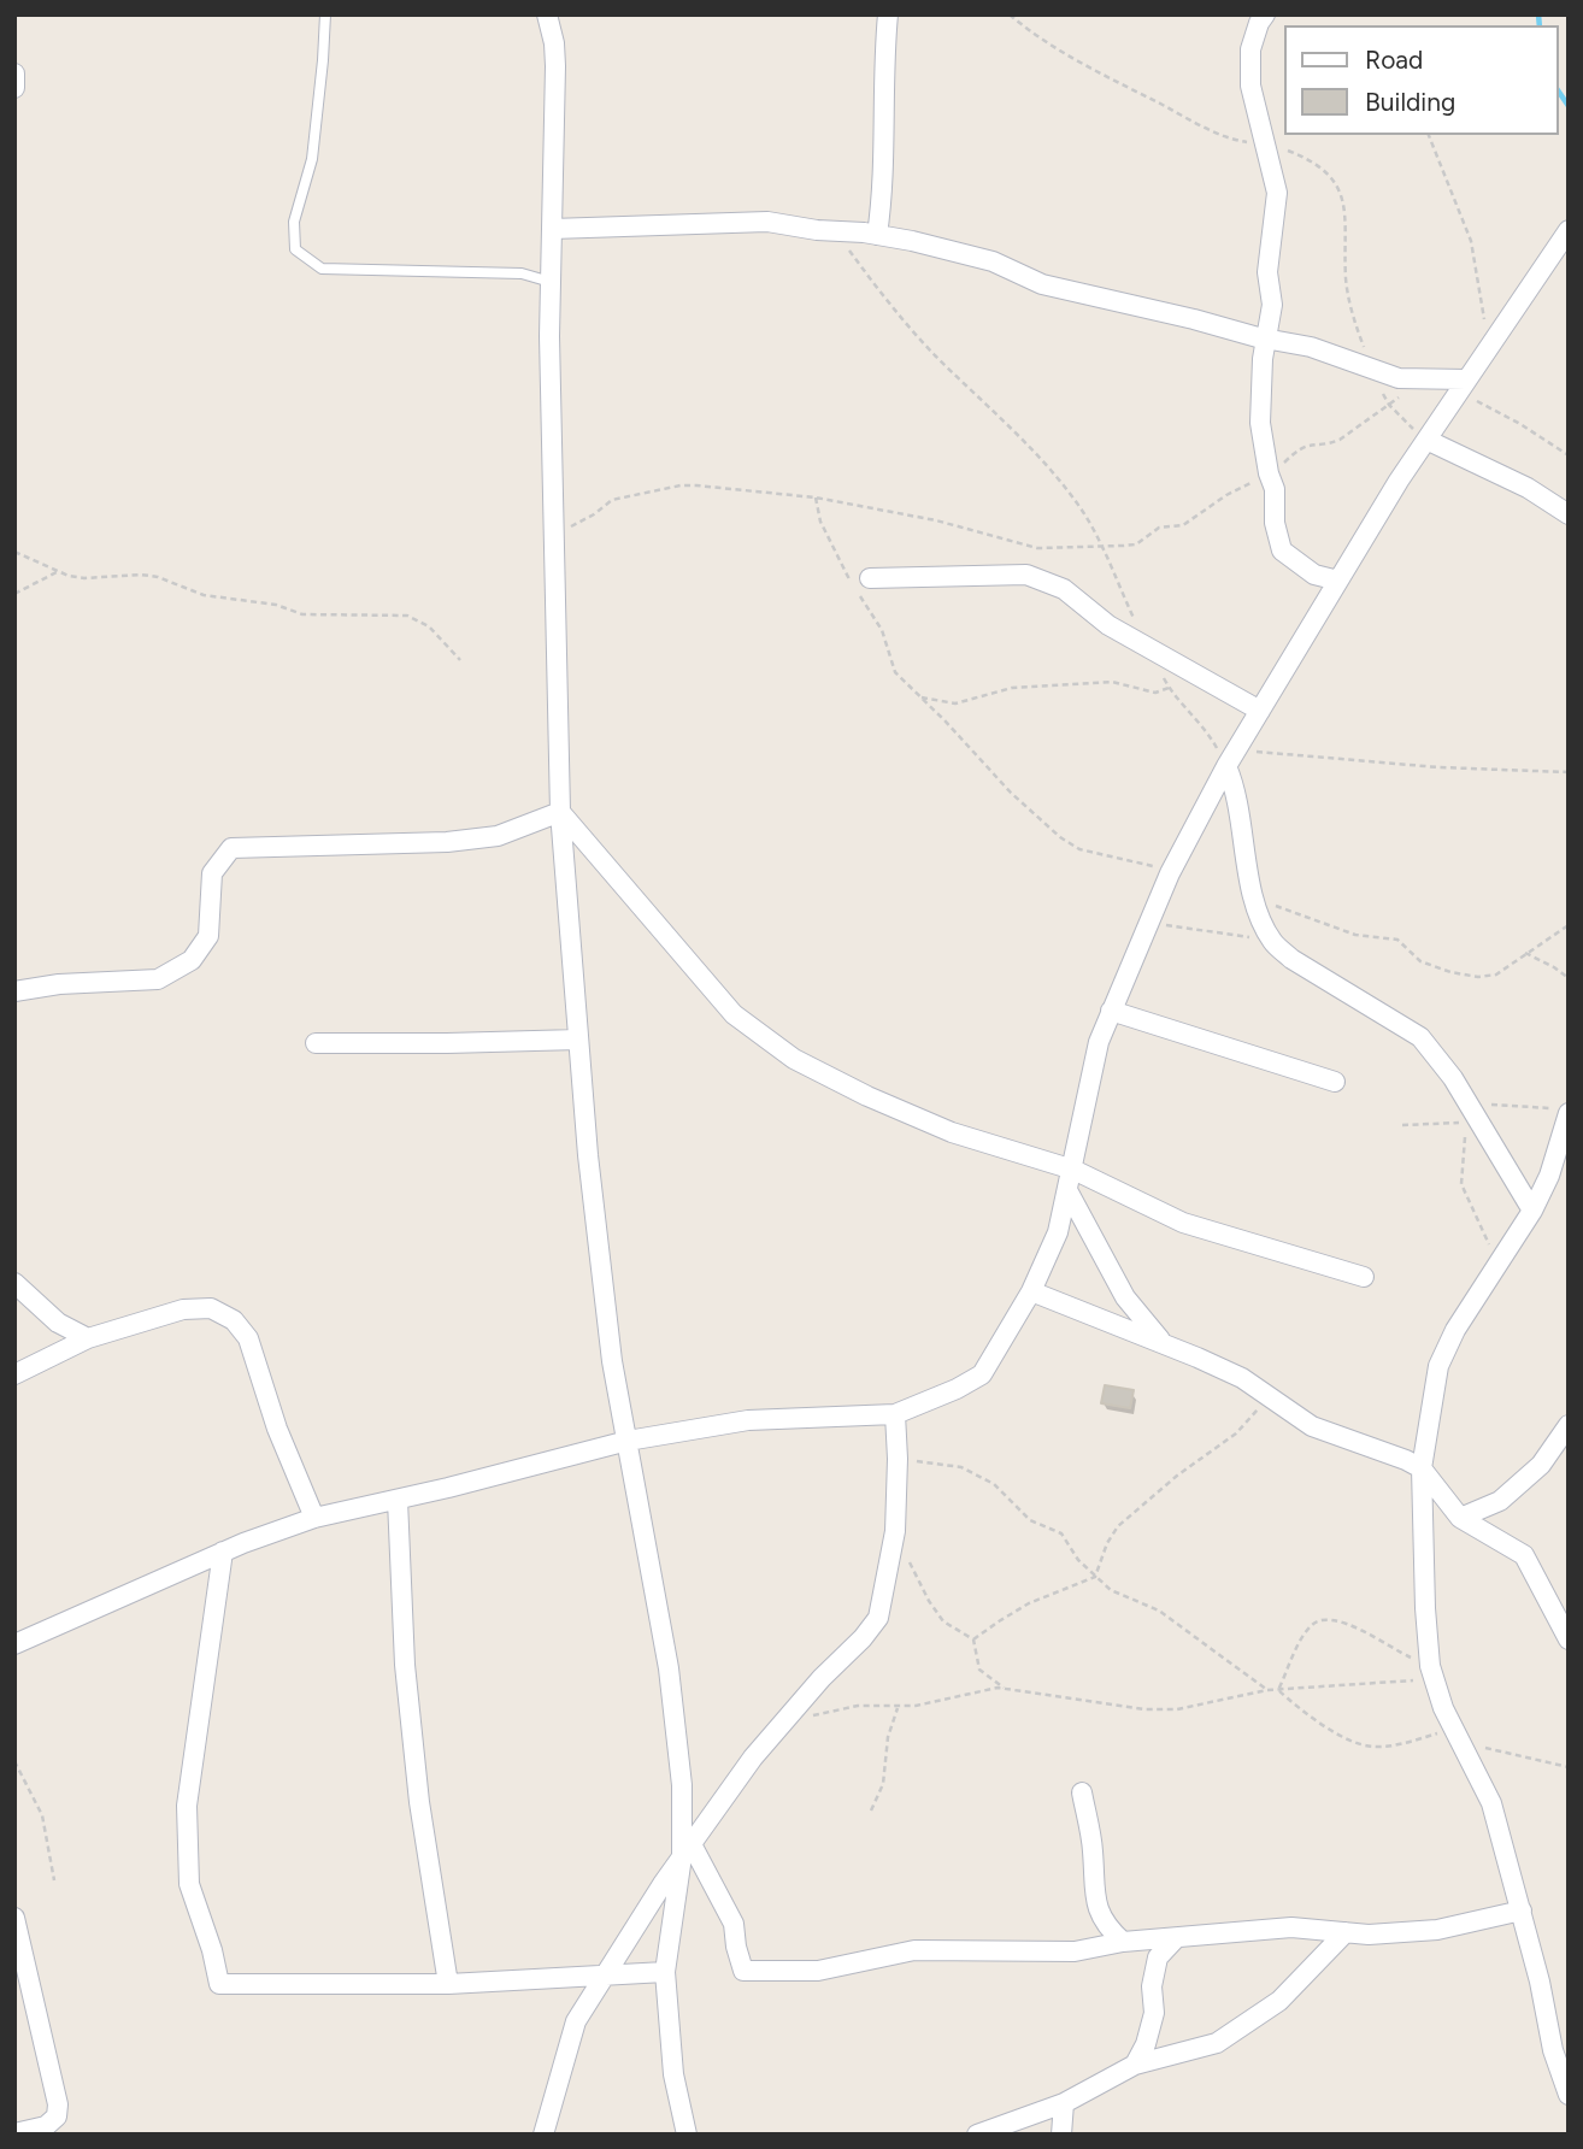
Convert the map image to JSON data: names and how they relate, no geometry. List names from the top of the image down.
{
  "legend": ["Road", "Building"]
}
